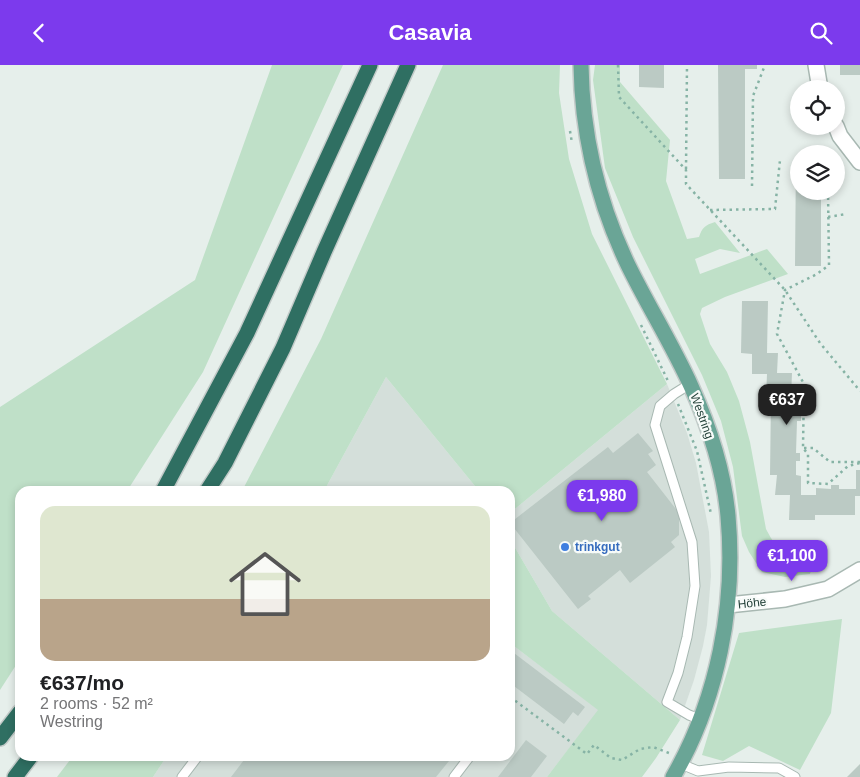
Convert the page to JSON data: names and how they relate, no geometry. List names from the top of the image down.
{
  "streets": {
    "main road": ["Westring"],
    "street": ["Höhe"]
  },
  "crossings": [
    ["Westring", "Höhe"]
  ],
  "places": ["trinkgut"],
  "page": {
    "header": "Casavia",
    "price": ["€637", "€1,980", "€1,100"],
    "list": [
      {
        "name": "€637/mo",
        "note": "2 rooms · 52 m² · Westring"
      }
    ]
  }
}
